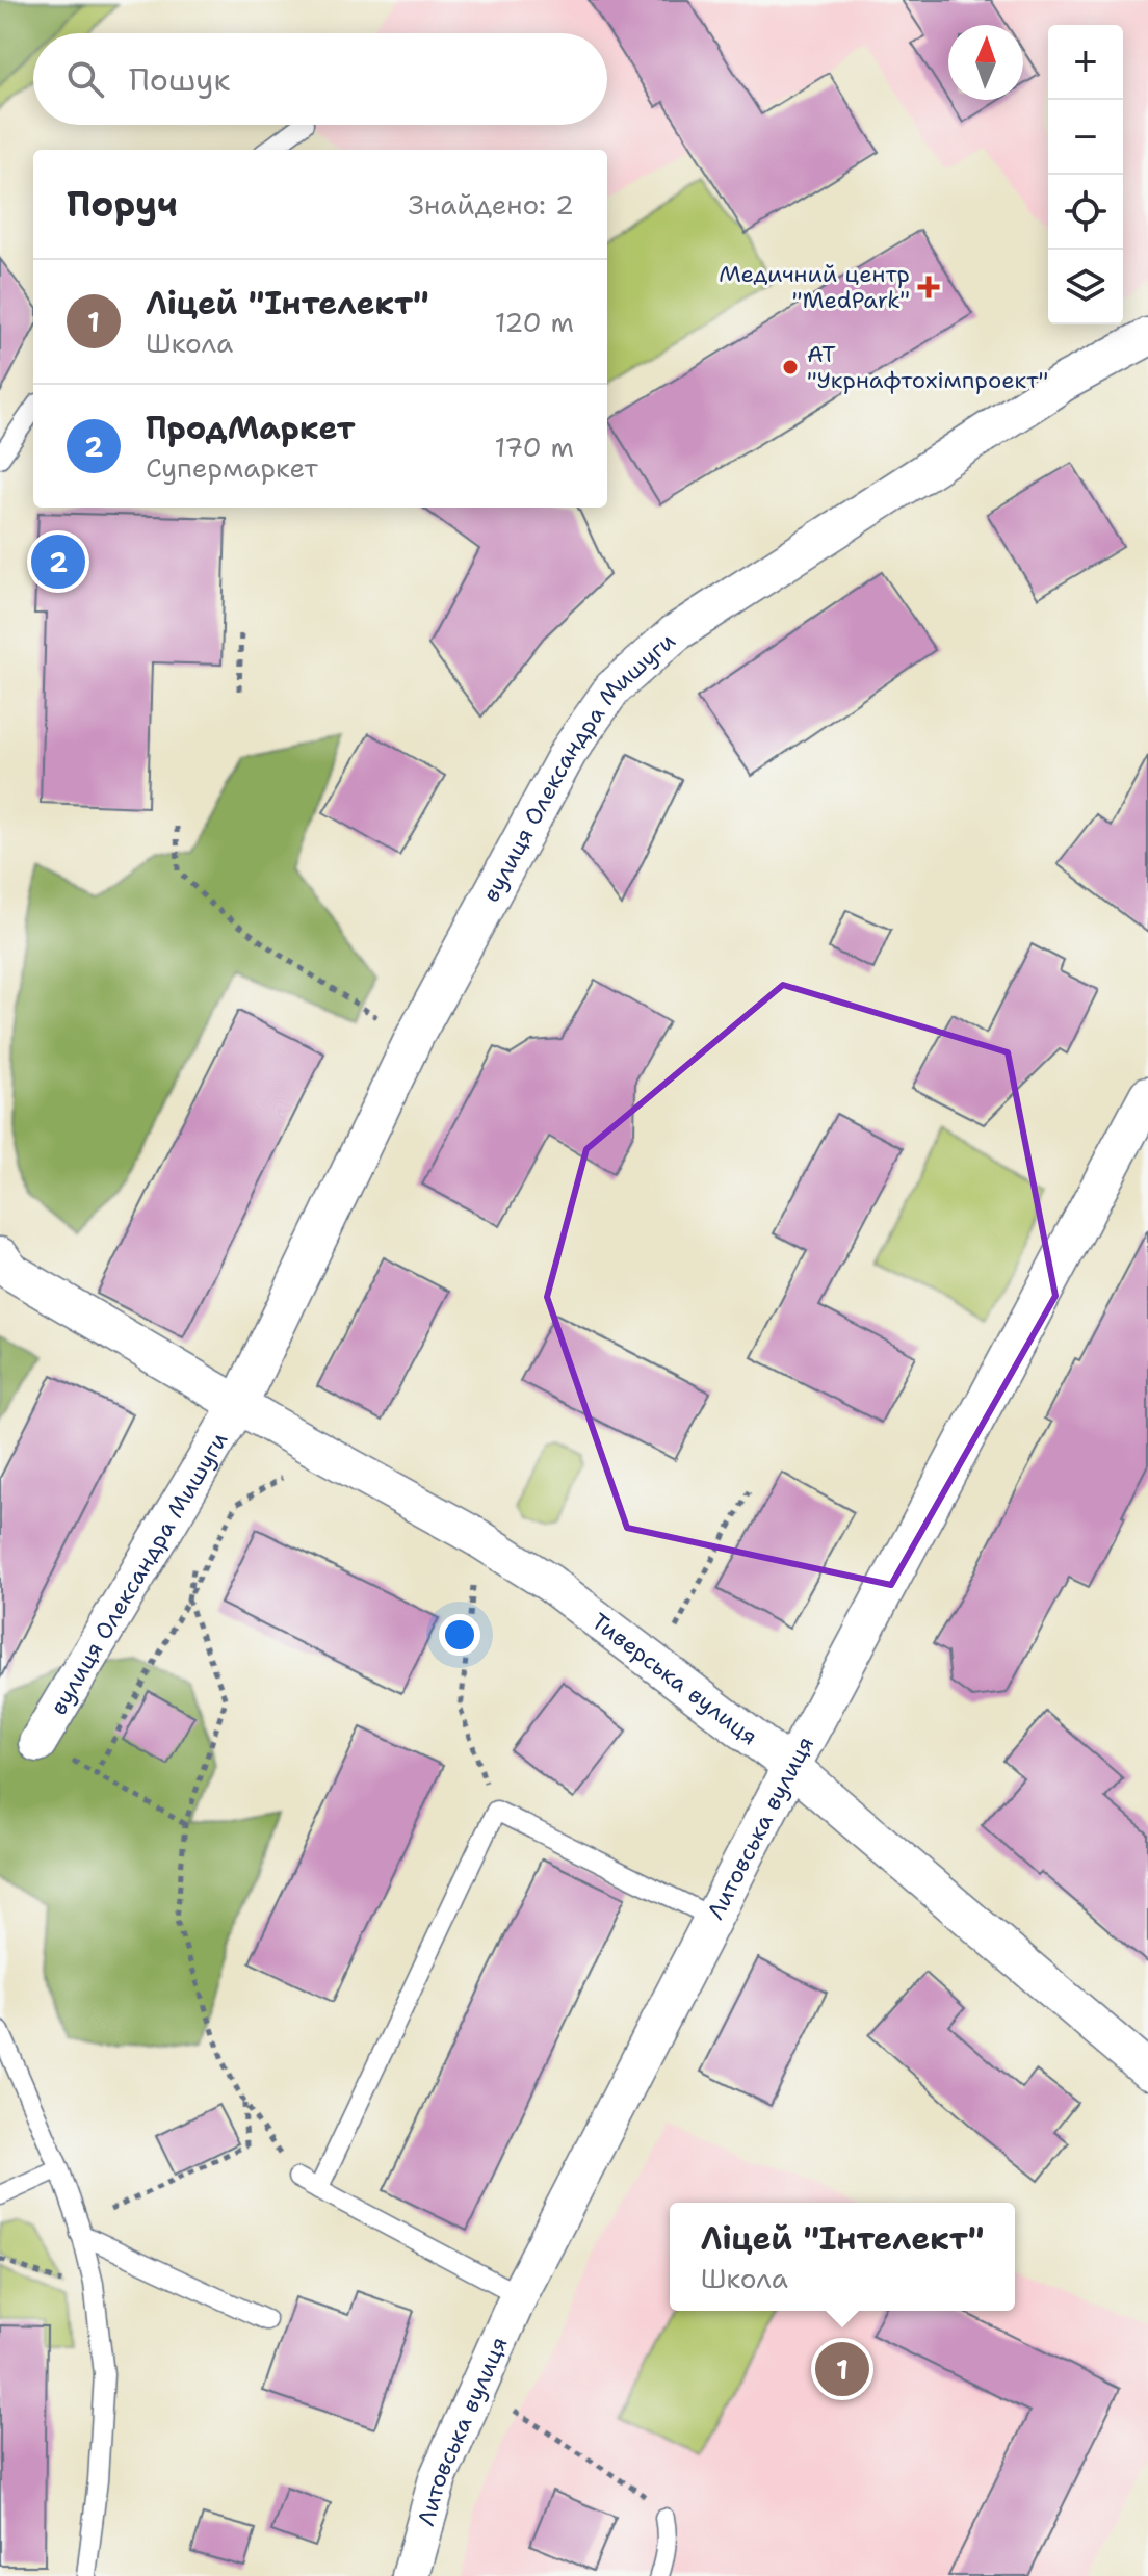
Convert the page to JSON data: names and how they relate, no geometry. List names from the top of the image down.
{
  "streets": {
    "street": ["вулиця Олександра Мишуги", "Тиверська вулиця", "Литовська вулиця"]
  },
  "crossings": [
    ["вулиця Олександра Мишуги", "Тиверська вулиця"],
    ["Тиверська вулиця", "Литовська вулиця"]
  ],
  "places": {
    "health": ["Медичний центр \"MedPark\""],
    "other": ["АТ \"Укрнафтохімпроект\""]
  },
  "north": "top",
  "page": {
    "map_buttons": ["+", "−"],
    "search": "Пошук",
    "heading": ["Поруч", "Знайдено: 2"],
    "list": [
      {
        "mark": "1",
        "name": "Ліцей \"Інтелект\"",
        "note": "Школа",
        "value": "120 m"
      },
      {
        "mark": "2",
        "name": "ПродМаркет",
        "note": "Супермаркет",
        "value": "170 m"
      }
    ],
    "pins": ["2", "1"],
    "popup": ["Ліцей \"Інтелект\"", "Школа"]
  }
}
